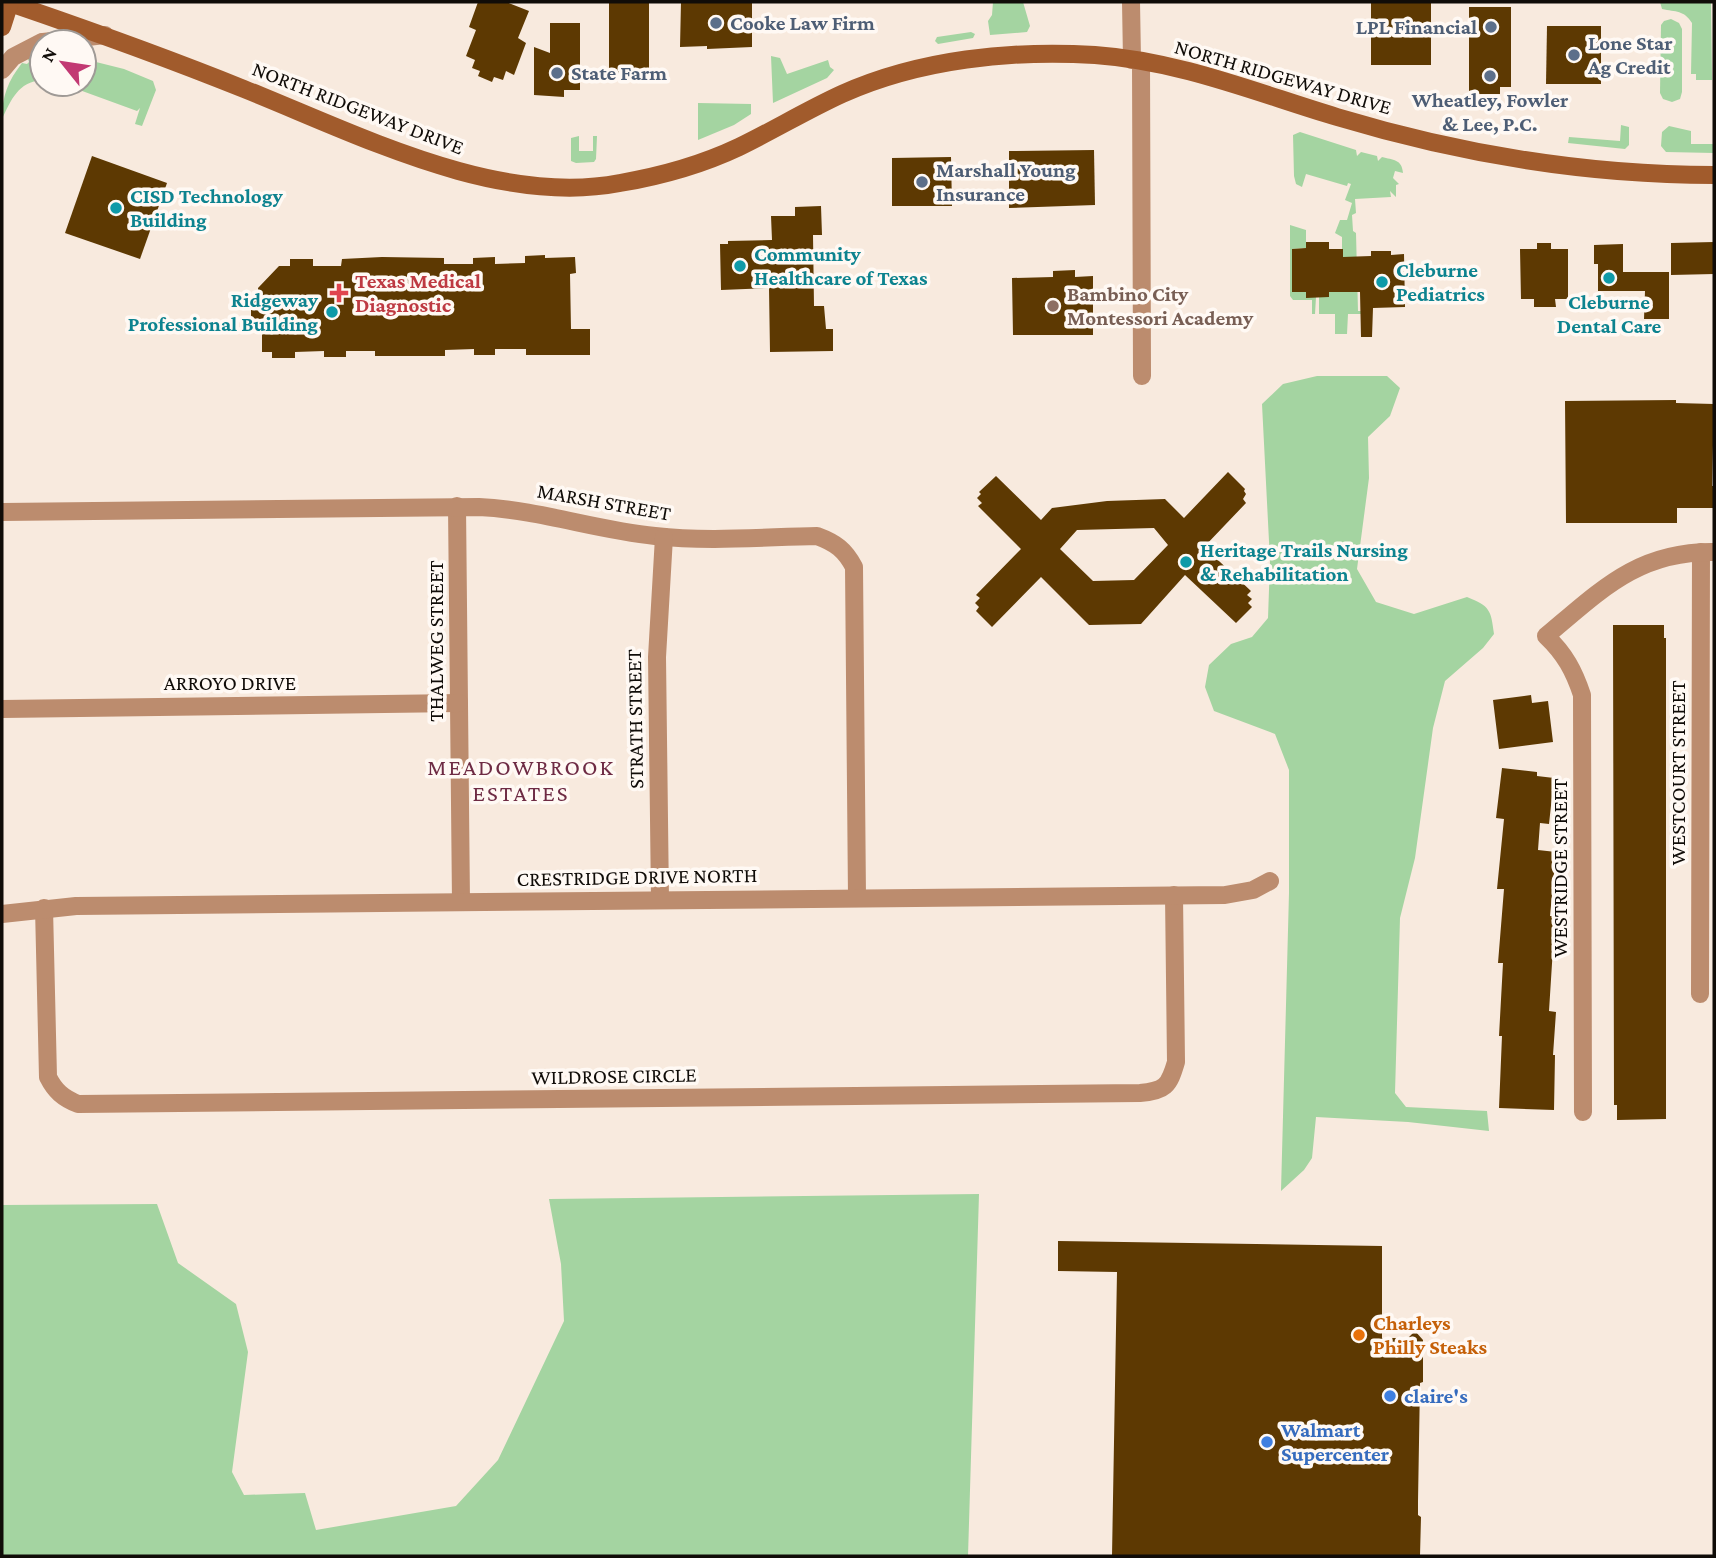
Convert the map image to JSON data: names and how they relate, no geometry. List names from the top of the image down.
{
  "streets": {
    "street": [
      "NORTH RIDGEWAY DRIVE",
      "MARSH STREET",
      "THALWEG STREET",
      "ARROYO DRIVE",
      "STRATH STREET",
      "WESTCOURT STREET",
      "WESTRIDGE STREET",
      "CRESTRIDGE DRIVE NORTH",
      "WILDROSE CIRCLE"
    ]
  },
  "crossings": [
    ["MARSH STREET", "THALWEG STREET"],
    ["MARSH STREET", "STRATH STREET"],
    ["MARSH STREET", "CRESTRIDGE DRIVE NORTH"],
    ["THALWEG STREET", "ARROYO DRIVE"],
    ["THALWEG STREET", "CRESTRIDGE DRIVE NORTH"],
    ["STRATH STREET", "CRESTRIDGE DRIVE NORTH"],
    ["WESTCOURT STREET", "WESTRIDGE STREET"],
    ["CRESTRIDGE DRIVE NORTH", "WILDROSE CIRCLE"]
  ],
  "districts": ["MEADOWBROOK ESTATES"],
  "places": {
    "other": [
      "Cooke Law Firm",
      "LPL Financial",
      "Lone Star Ag Credit",
      "State Farm",
      "Wheatley, Fowler & Lee, P.C.",
      "Marshall Young Insurance",
      "CISD Technology Building",
      "Community Healthcare of Texas",
      "Cleburne Dental Care",
      "Cleburne Pediatrics",
      "Bambino City Montessori Academy",
      "Ridgeway Professional Building",
      "Heritage Trails Nursing & Rehabilitation",
      "Charleys Philly Steaks",
      "claire's",
      "Walmart Supercenter"
    ],
    "health": ["Texas Medical Diagnostic"]
  },
  "north": "top left"
}
